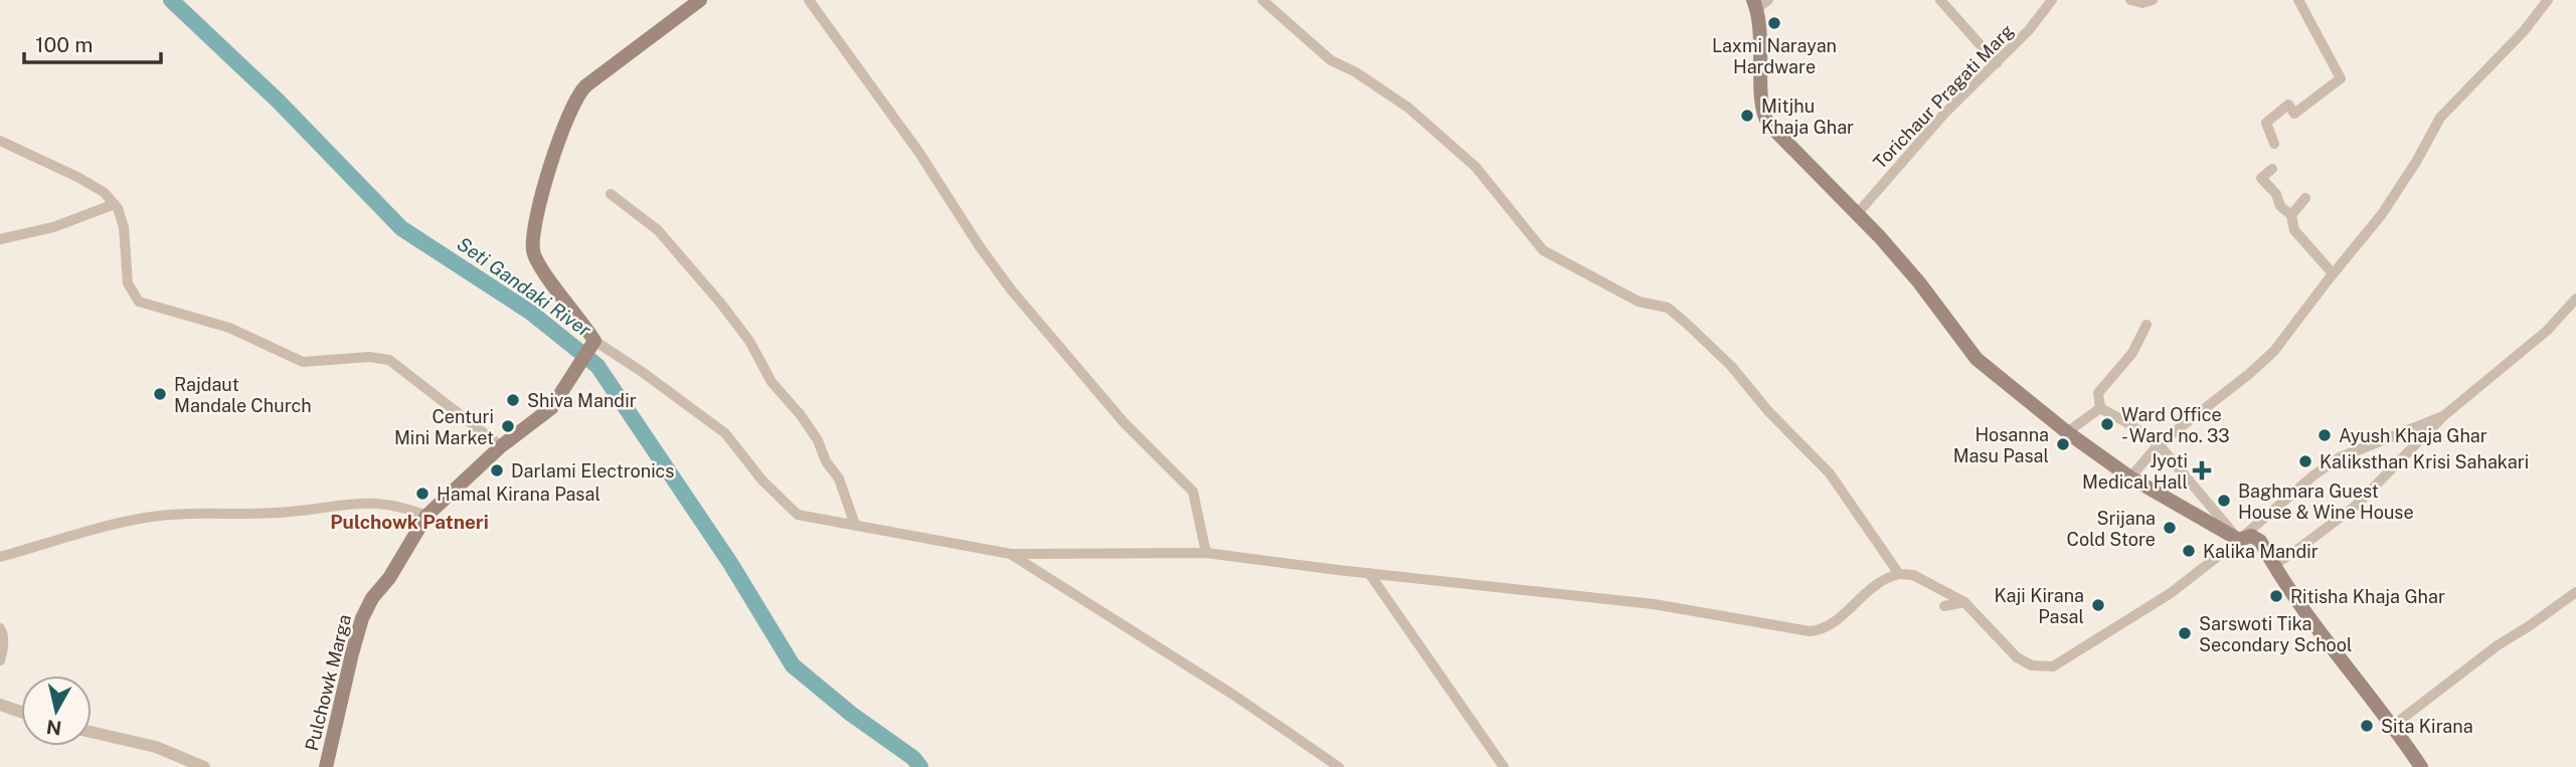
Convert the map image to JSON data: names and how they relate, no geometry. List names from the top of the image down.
{
  "streets": {
    "main road": ["Pulchowk Marga"],
    "street": ["Torichaur Pragati Marg"]
  },
  "districts": ["Pulchowk Patneri"],
  "water": ["Seti Gandaki River"],
  "places": {
    "other": [
      "Laxmi Narayan Hardware",
      "Mitjhu Khaja Ghar",
      "Rajdaut Mandale Church",
      "Shiva Mandir",
      "Ward Office - Ward no. 33",
      "Centuri Mini Market",
      "Ayush Khaja Ghar",
      "Hosanna Masu Pasal",
      "Kaliksthan Krisi Sahakari",
      "Darlami Electronics",
      "Hamal Kirana Pasal",
      "Baghmara Guest House & Wine House",
      "Srijana Cold Store",
      "Kalika Mandir",
      "Ritisha Khaja Ghar",
      "Kaji Kirana Pasal",
      "Sarswoti Tika Secondary School",
      "Sita Kirana"
    ],
    "health": ["Jyoti Medical Hall"]
  },
  "scale_bar": "100 m",
  "north": "bottom"
}
